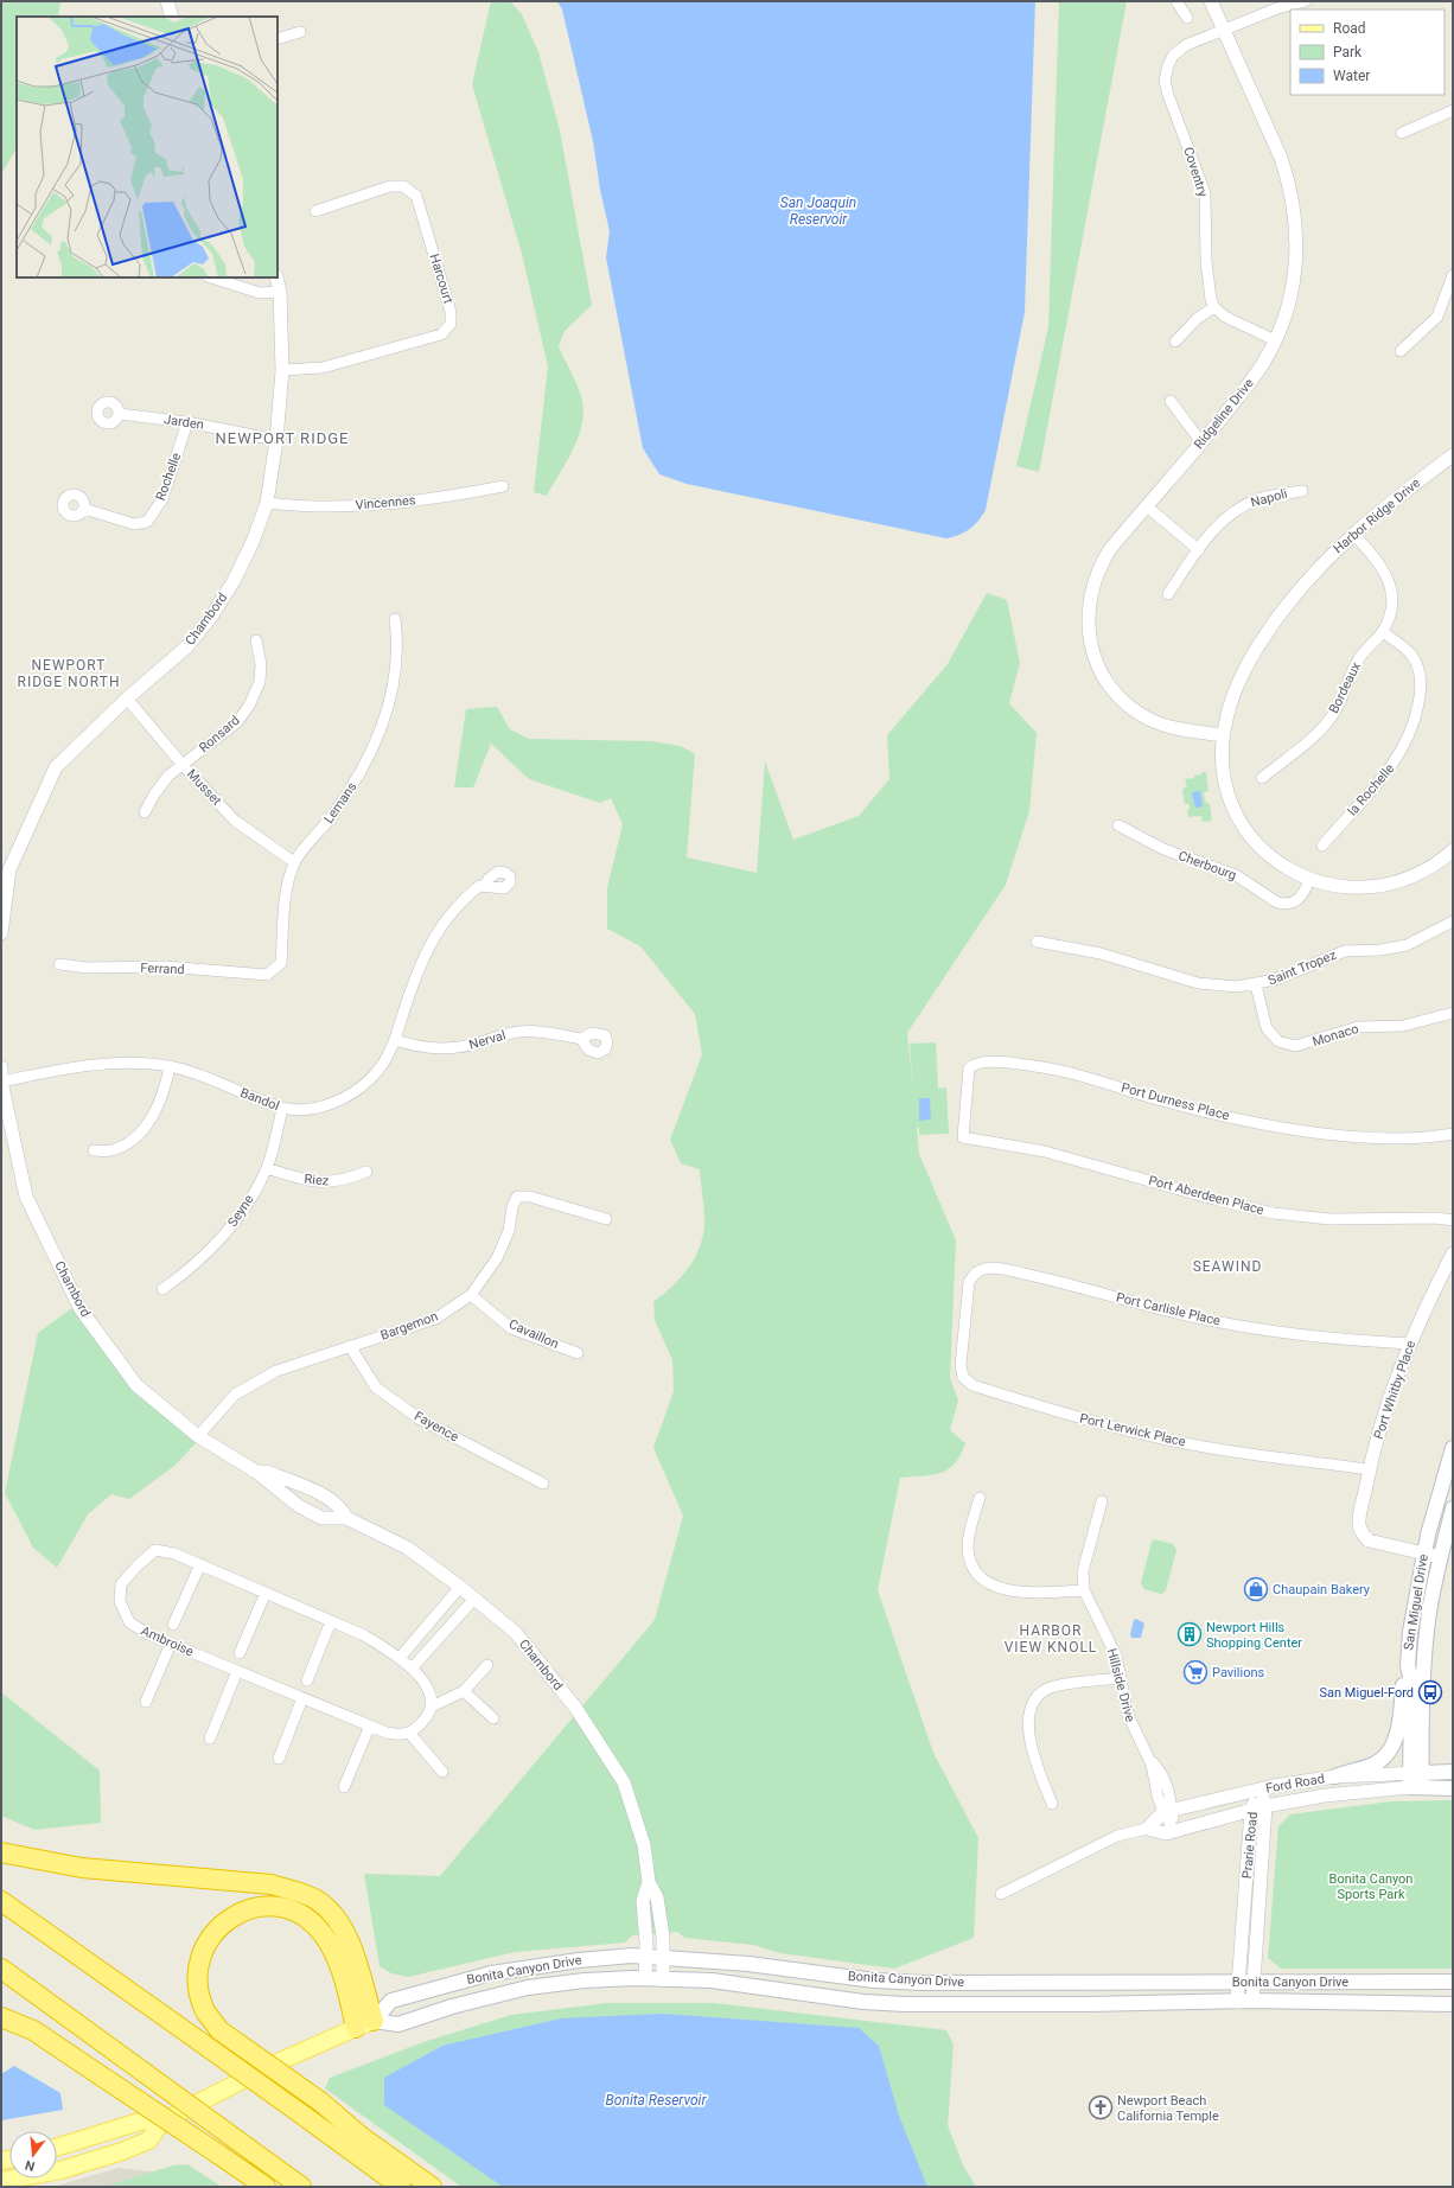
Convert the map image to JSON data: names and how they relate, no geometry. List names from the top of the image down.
{
  "streets": {
    "main road": ["San Miguel Drive", "Ford Road", "Bonita Canyon Drive"],
    "street": [
      "Coventry",
      "Harcourt",
      "Ridgeline Drive",
      "Jarden",
      "Rochelle",
      "Napoli",
      "Vincennes",
      "Harbor Ridge Drive",
      "Chambord",
      "Bordeaux",
      "Ronsard",
      "Musset",
      "la Rochelle",
      "Lemans",
      "Cherbourg",
      "Saint Tropez",
      "Ferrand",
      "Monaco",
      "Nerval",
      "Bandol",
      "Port Durness Place",
      "Riez",
      "Port Aberdeen Place",
      "Seyne",
      "Port Carlisle Place",
      "Bargemon",
      "Cavaillon",
      "Port Whitby Place",
      "Fayence",
      "Port Lerwick Place",
      "Ambroise",
      "Hillside Drive",
      "Prarie Road"
    ]
  },
  "crossings": [
    ["Coventry", "Ridgeline Drive"],
    ["Harcourt", "Chambord"],
    ["Ridgeline Drive", "Harbor Ridge Drive"],
    ["Jarden", "Rochelle"],
    ["Jarden", "Chambord"],
    ["Vincennes", "Chambord"],
    ["Harbor Ridge Drive", "Bordeaux"],
    ["Harbor Ridge Drive", "Cherbourg"],
    ["Chambord", "Musset"],
    ["Chambord", "Bandol"],
    ["Chambord", "Bargemon"],
    ["Chambord", "Bonita Canyon Drive"],
    ["Bordeaux", "la Rochelle"],
    ["Ronsard", "Musset"],
    ["Musset", "Lemans"],
    ["Lemans", "Ferrand"],
    ["Saint Tropez", "Monaco"],
    ["Nerval", "Bandol"],
    ["Bandol", "Seyne"],
    ["Port Durness Place", "Port Aberdeen Place"],
    ["Riez", "Seyne"],
    ["Port Carlisle Place", "Port Whitby Place"],
    ["Port Carlisle Place", "Port Lerwick Place"],
    ["Bargemon", "Cavaillon"],
    ["Bargemon", "Fayence"],
    ["Port Whitby Place", "Port Lerwick Place"],
    ["Port Whitby Place", "San Miguel Drive"],
    ["San Miguel Drive", "Ford Road"],
    ["Hillside Drive", "Ford Road"],
    ["Ford Road", "Prarie Road"],
    ["Prarie Road", "Bonita Canyon Drive"]
  ],
  "districts": [
    "NEWPORT RIDGE",
    "NEWPORT RIDGE NORTH",
    "SEAWIND",
    "HARBOR VIEW KNOLL"
  ],
  "water": ["San Joaquin Reservoir", "Bonita Reservoir"],
  "parks": ["Bonita Canyon Sports Park"],
  "places": {
    "shop": ["Chaupain Bakery"],
    "building": ["Newport Hills Shopping Center"],
    "supermarket": ["Pavilions"],
    "bus stop": ["San Miguel-Ford"],
    "church": ["Newport Beach California Temple"]
  },
  "legend": ["Road", "Park", "Water"],
  "north": "bottom"
}
